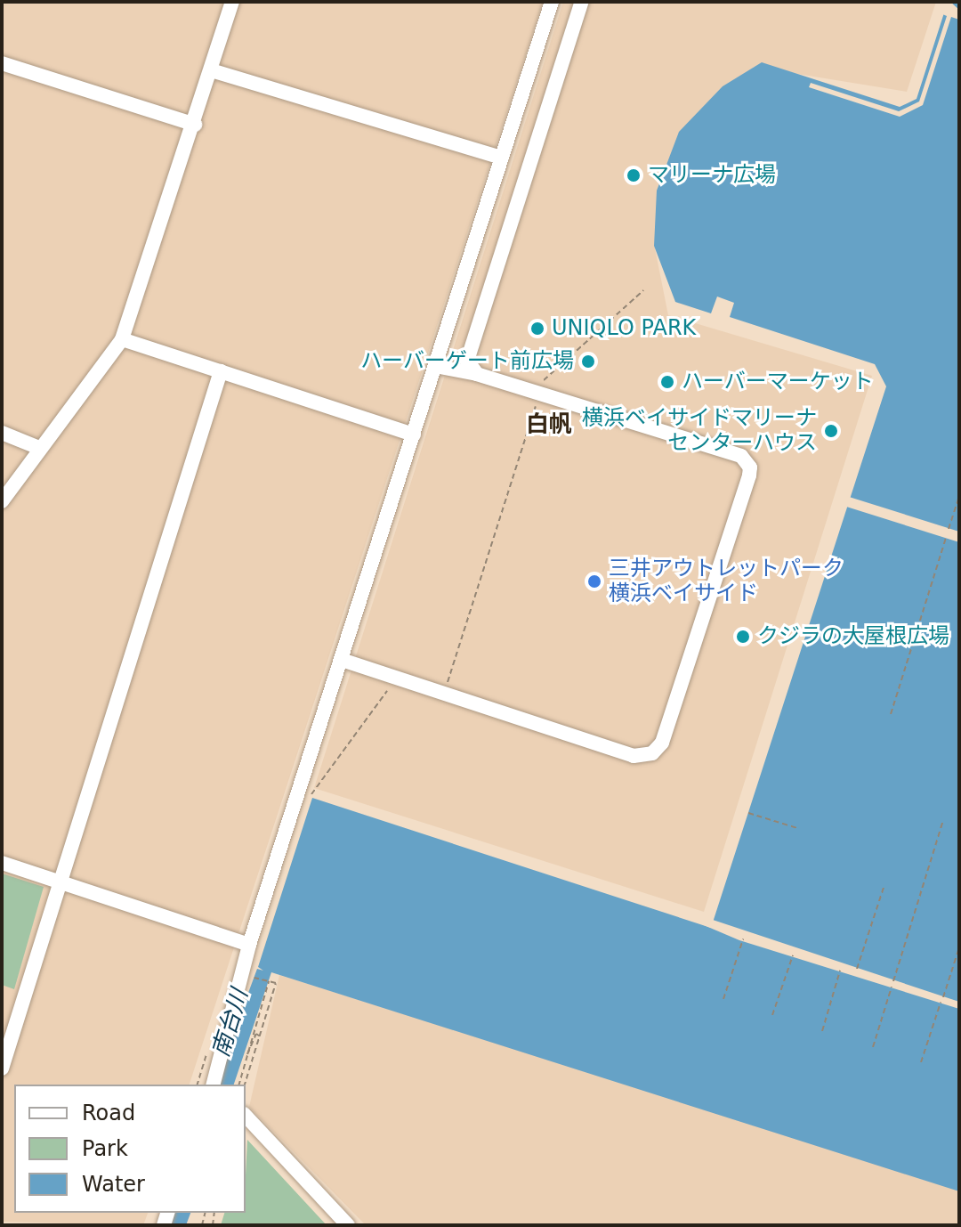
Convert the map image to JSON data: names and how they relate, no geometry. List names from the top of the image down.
{
  "districts": ["白帆"],
  "water": ["南台川"],
  "places": [
    "マリーナ広場",
    "UNIQLO PARK",
    "ハーバーゲート前広場",
    "ハーバーマーケット",
    "横浜ベイサイドマリーナ センターハウス",
    "三井アウトレットパーク 横浜ベイサイド",
    "クジラの大屋根広場"
  ],
  "legend": ["Road", "Park", "Water"]
}
